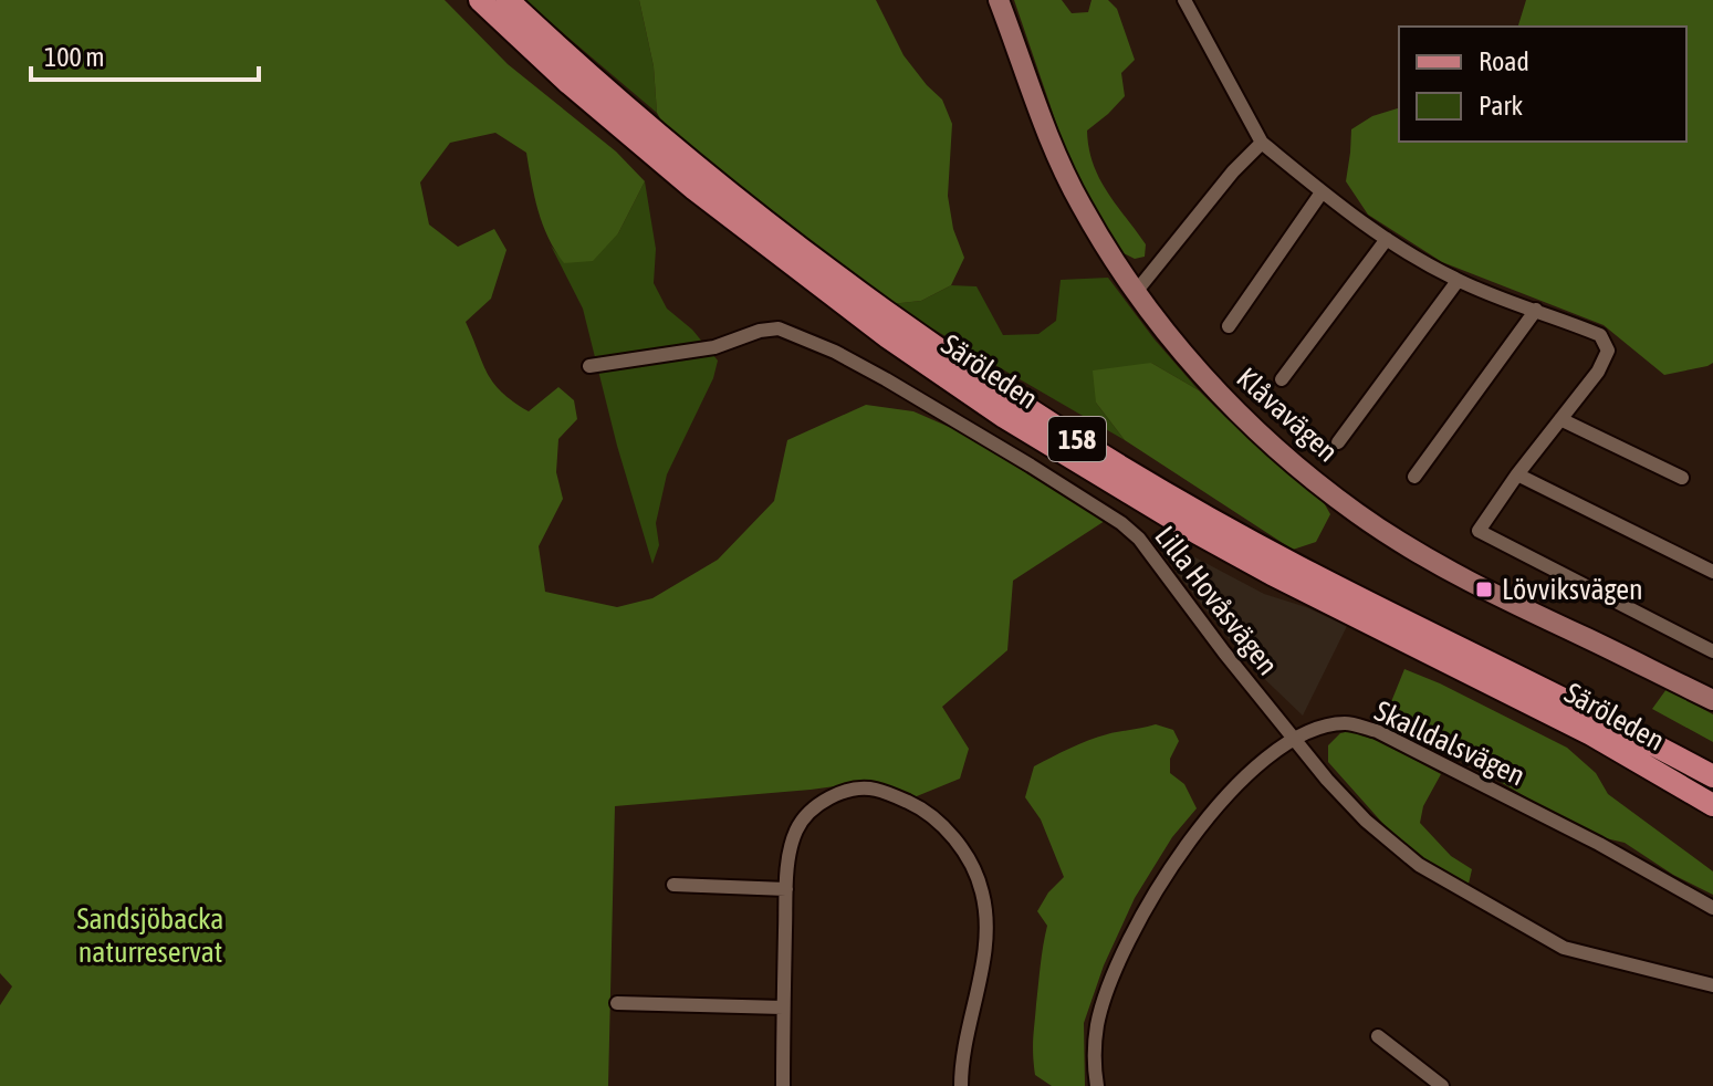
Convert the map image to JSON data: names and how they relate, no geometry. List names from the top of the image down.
{
  "streets": {
    "main road": ["Säröleden", "158"],
    "street": ["Klåvavägen", "Lilla Hovåsvägen", "Skalldalsvägen"]
  },
  "crossings": [
    ["Lilla Hovåsvägen", "Skalldalsvägen"]
  ],
  "parks": ["Sandsjöbacka naturreservat"],
  "places": {
    "transit": ["Lövviksvägen"]
  },
  "legend": ["Road", "Park"],
  "scale_bar": "100 m"
}
